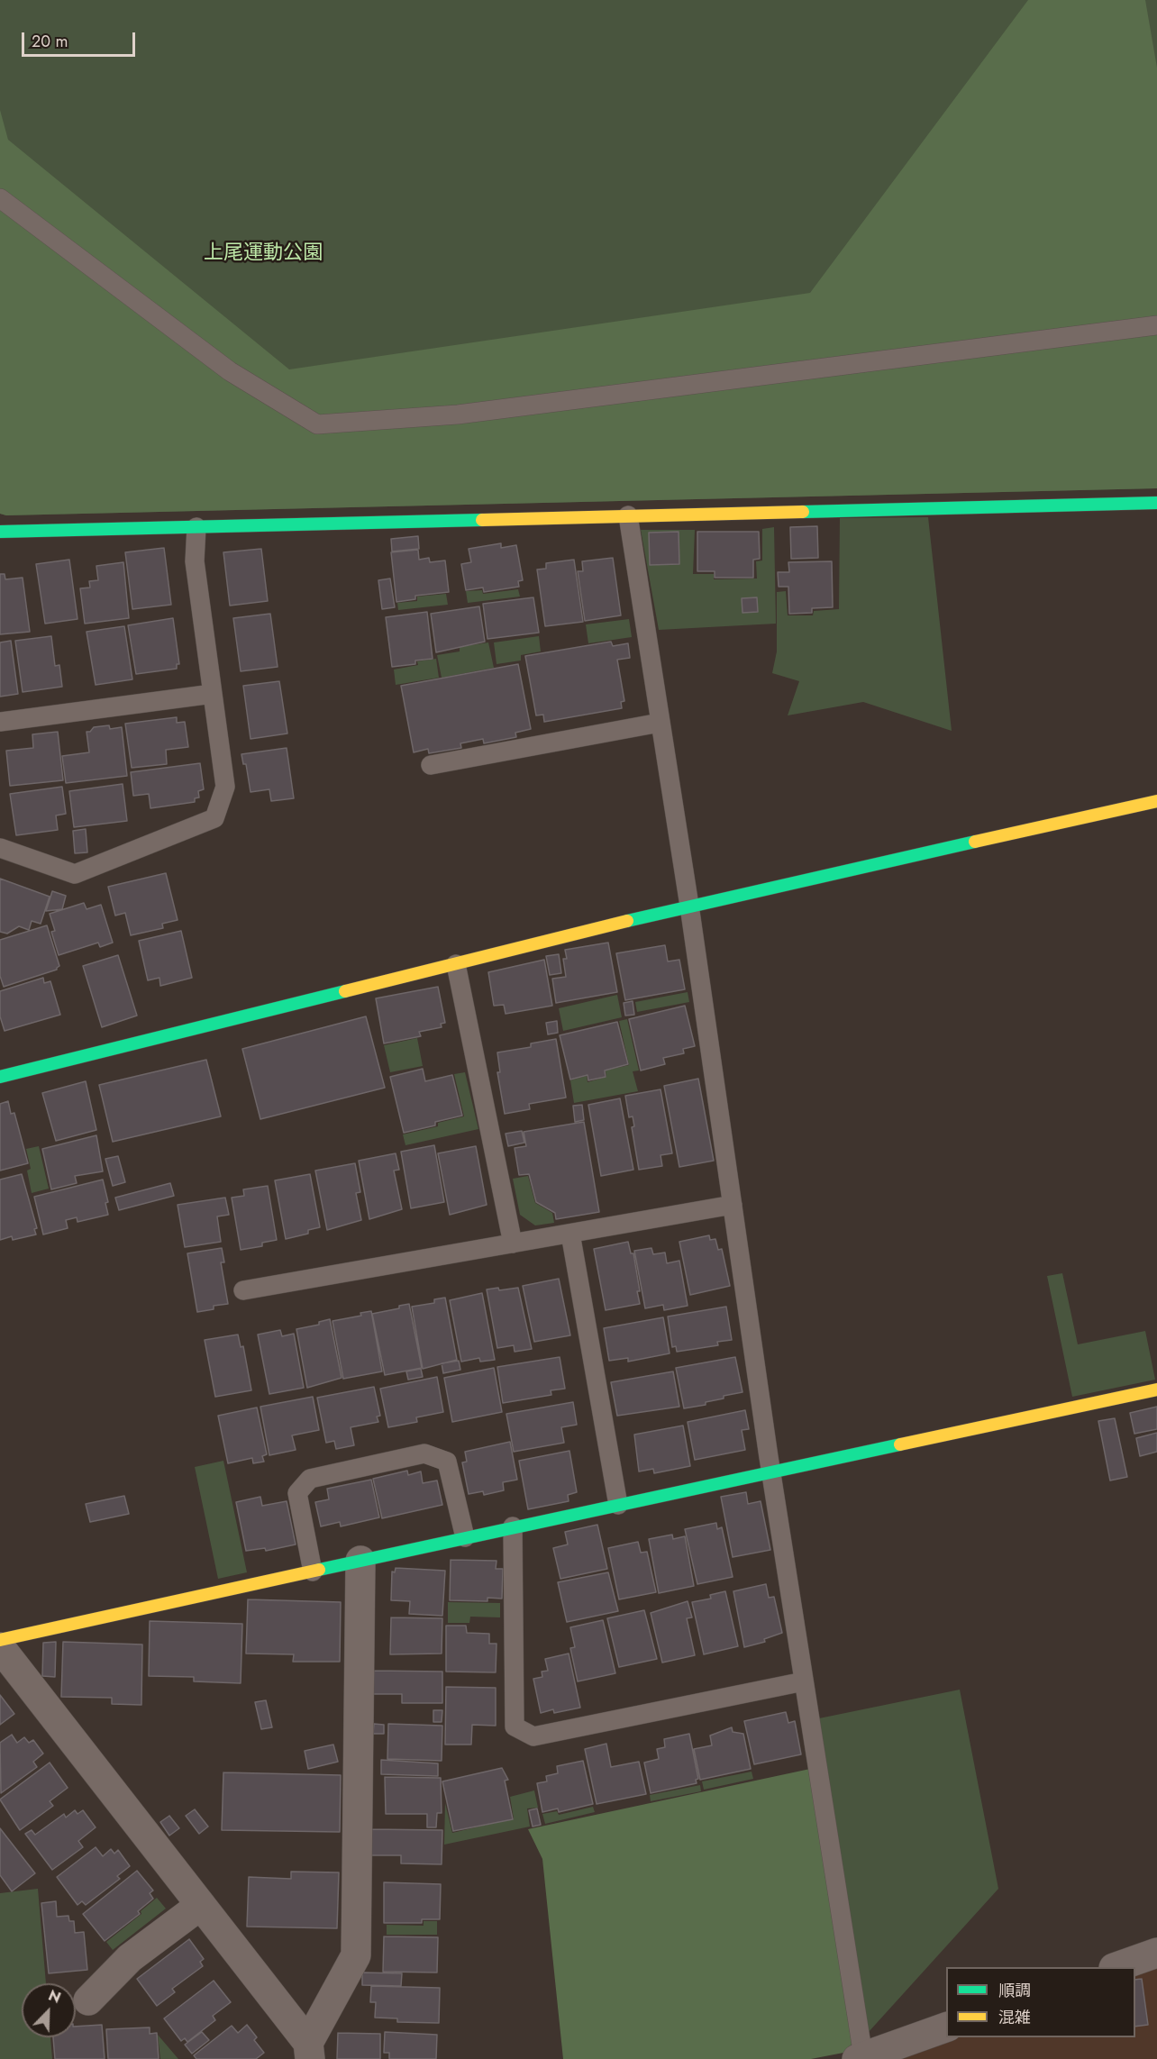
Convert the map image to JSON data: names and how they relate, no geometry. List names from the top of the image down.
{
  "parks": ["上尾運動公園"],
  "legend": ["順調", "混雑"],
  "scale_bar": "20 m",
  "north": "top right"
}
